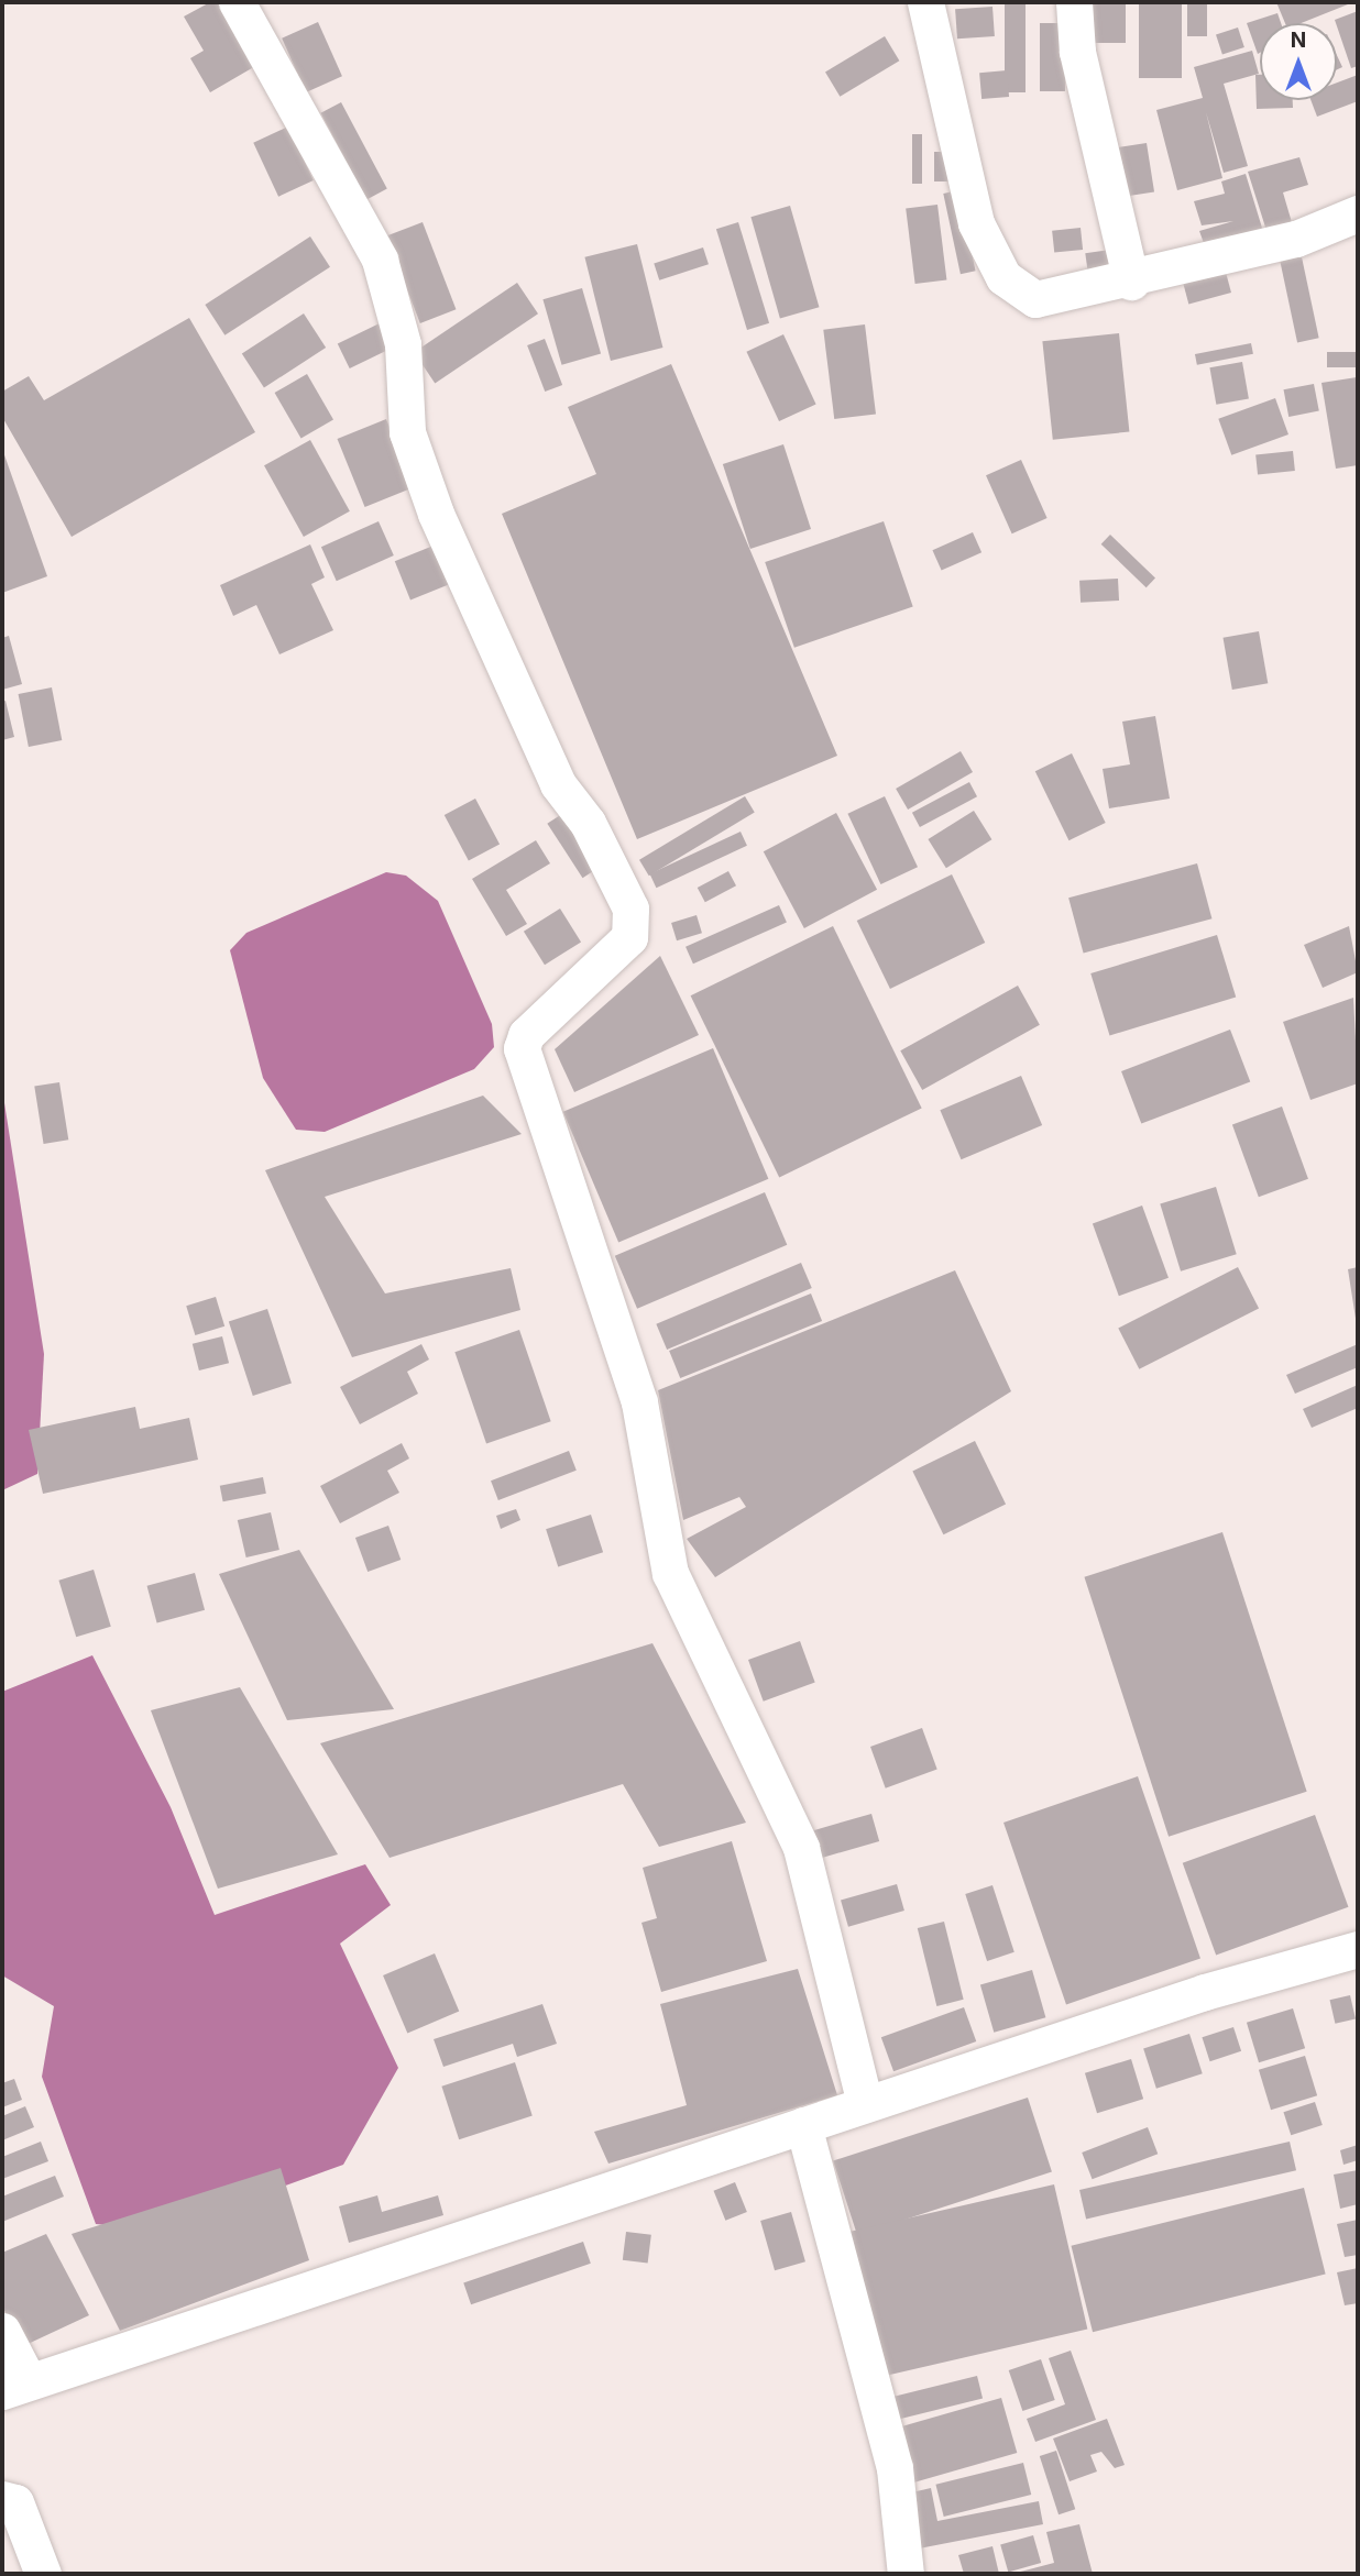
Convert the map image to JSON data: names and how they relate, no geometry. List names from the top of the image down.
{
  "north": "top"
}
